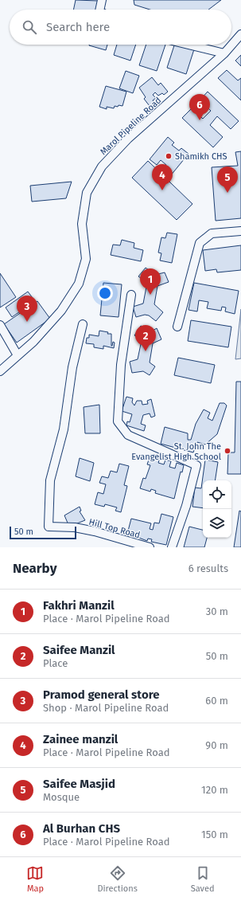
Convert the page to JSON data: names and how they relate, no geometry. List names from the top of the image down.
{
  "streets": {
    "street": ["Marol Pipeline Road", "Hill Top Road"]
  },
  "places": ["Shamikh CHS", "St. John The Evangelist High School"],
  "scale_bar": "50 m",
  "page": {
    "search": "Search here",
    "pins": [
      "6",
      "4",
      "5",
      "1",
      "3",
      "2"
    ],
    "scale": "50 m",
    "heading": ["Nearby", "6 results"],
    "list": [
      {
        "mark": "1",
        "name": "Fakhri Manzil",
        "note": "Place · Marol Pipeline Road",
        "value": "30 m"
      },
      {
        "mark": "2",
        "name": "Saifee Manzil",
        "note": "Place",
        "value": "50 m"
      },
      {
        "mark": "3",
        "name": "Pramod general store",
        "note": "Shop · Marol Pipeline Road",
        "value": "60 m"
      },
      {
        "mark": "4",
        "name": "Zainee manzil",
        "note": "Place · Marol Pipeline Road",
        "value": "90 m"
      },
      {
        "mark": "5",
        "name": "Saifee Masjid",
        "note": "Mosque",
        "value": "120 m"
      },
      {
        "mark": "6",
        "name": "Al Burhan CHS",
        "note": "Place · Marol Pipeline Road",
        "value": "150 m"
      }
    ],
    "nav": ["Map", "Directions", "Saved"]
  }
}
